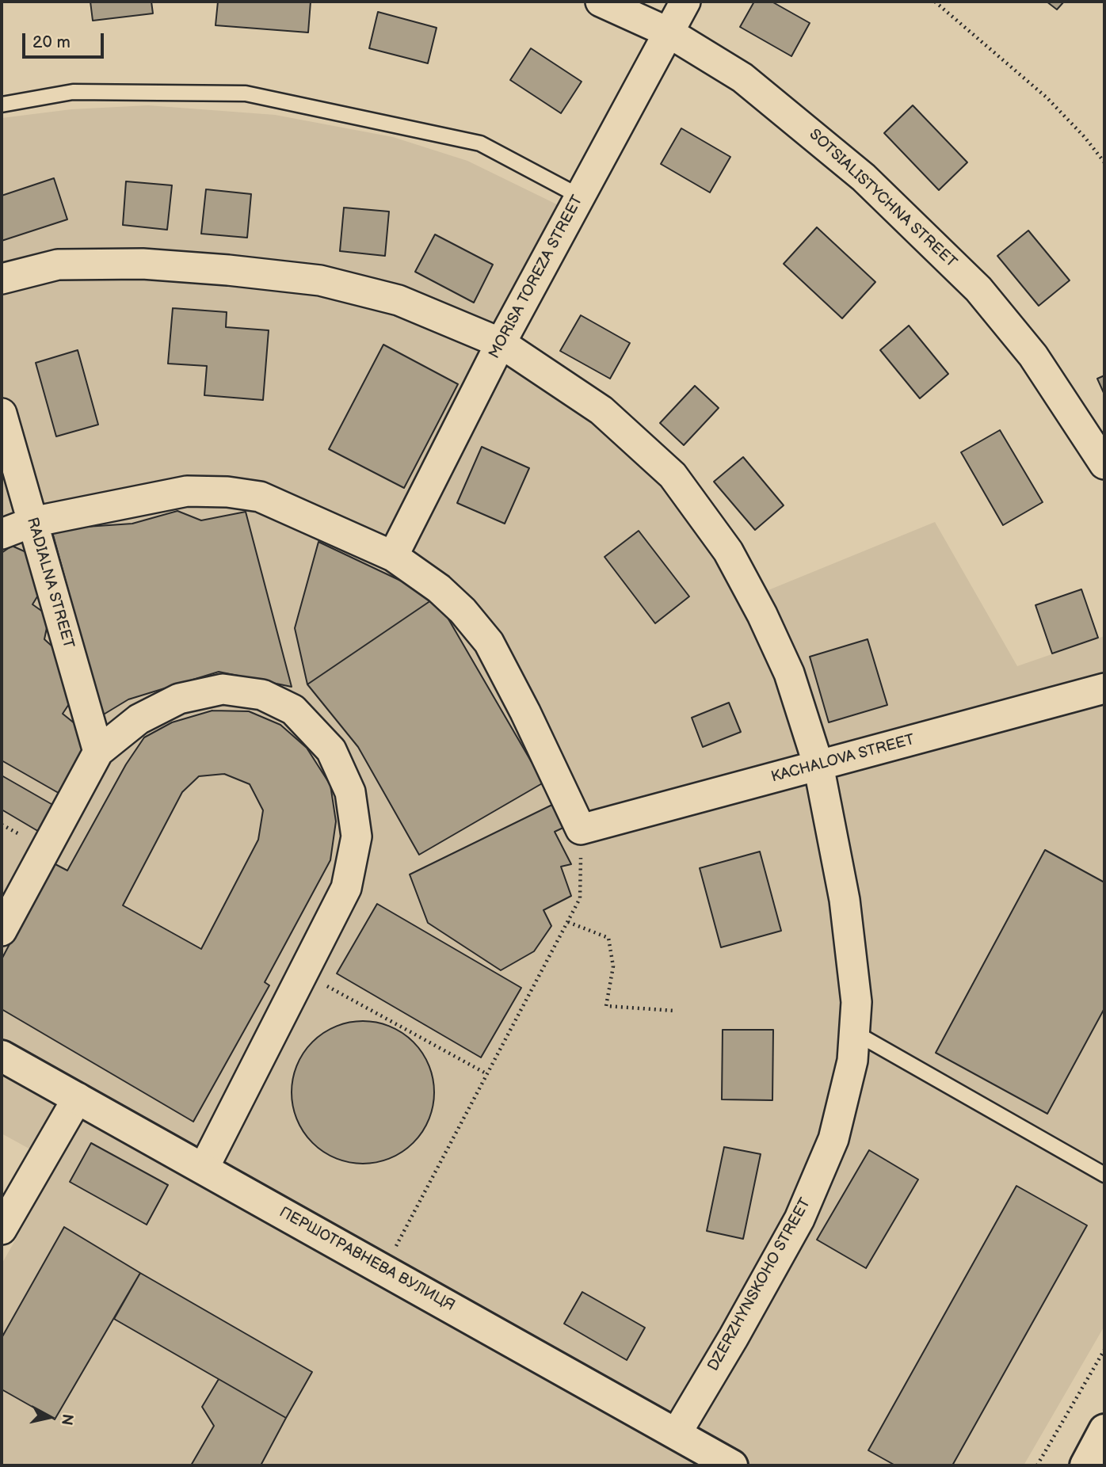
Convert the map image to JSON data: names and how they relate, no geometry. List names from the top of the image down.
{
  "streets": {
    "main road": ["ПЕРШОТРАВНЕВА ВУЛИЦЯ"],
    "street": [
      "SOTSIALISTYCHNA STREET",
      "MORISA TOREZA STREET",
      "RADIALNA STREET",
      "KACHALOVA STREET",
      "DZERZHYNSKOHO STREET"
    ]
  },
  "crossings": [
    ["SOTSIALISTYCHNA STREET", "MORISA TOREZA STREET"],
    ["MORISA TOREZA STREET", "DZERZHYNSKOHO STREET"],
    ["KACHALOVA STREET", "DZERZHYNSKOHO STREET"],
    ["ПЕРШОТРАВНЕВА ВУЛИЦЯ", "DZERZHYNSKOHO STREET"]
  ],
  "scale_bar": "20 m",
  "north": "right"
}
